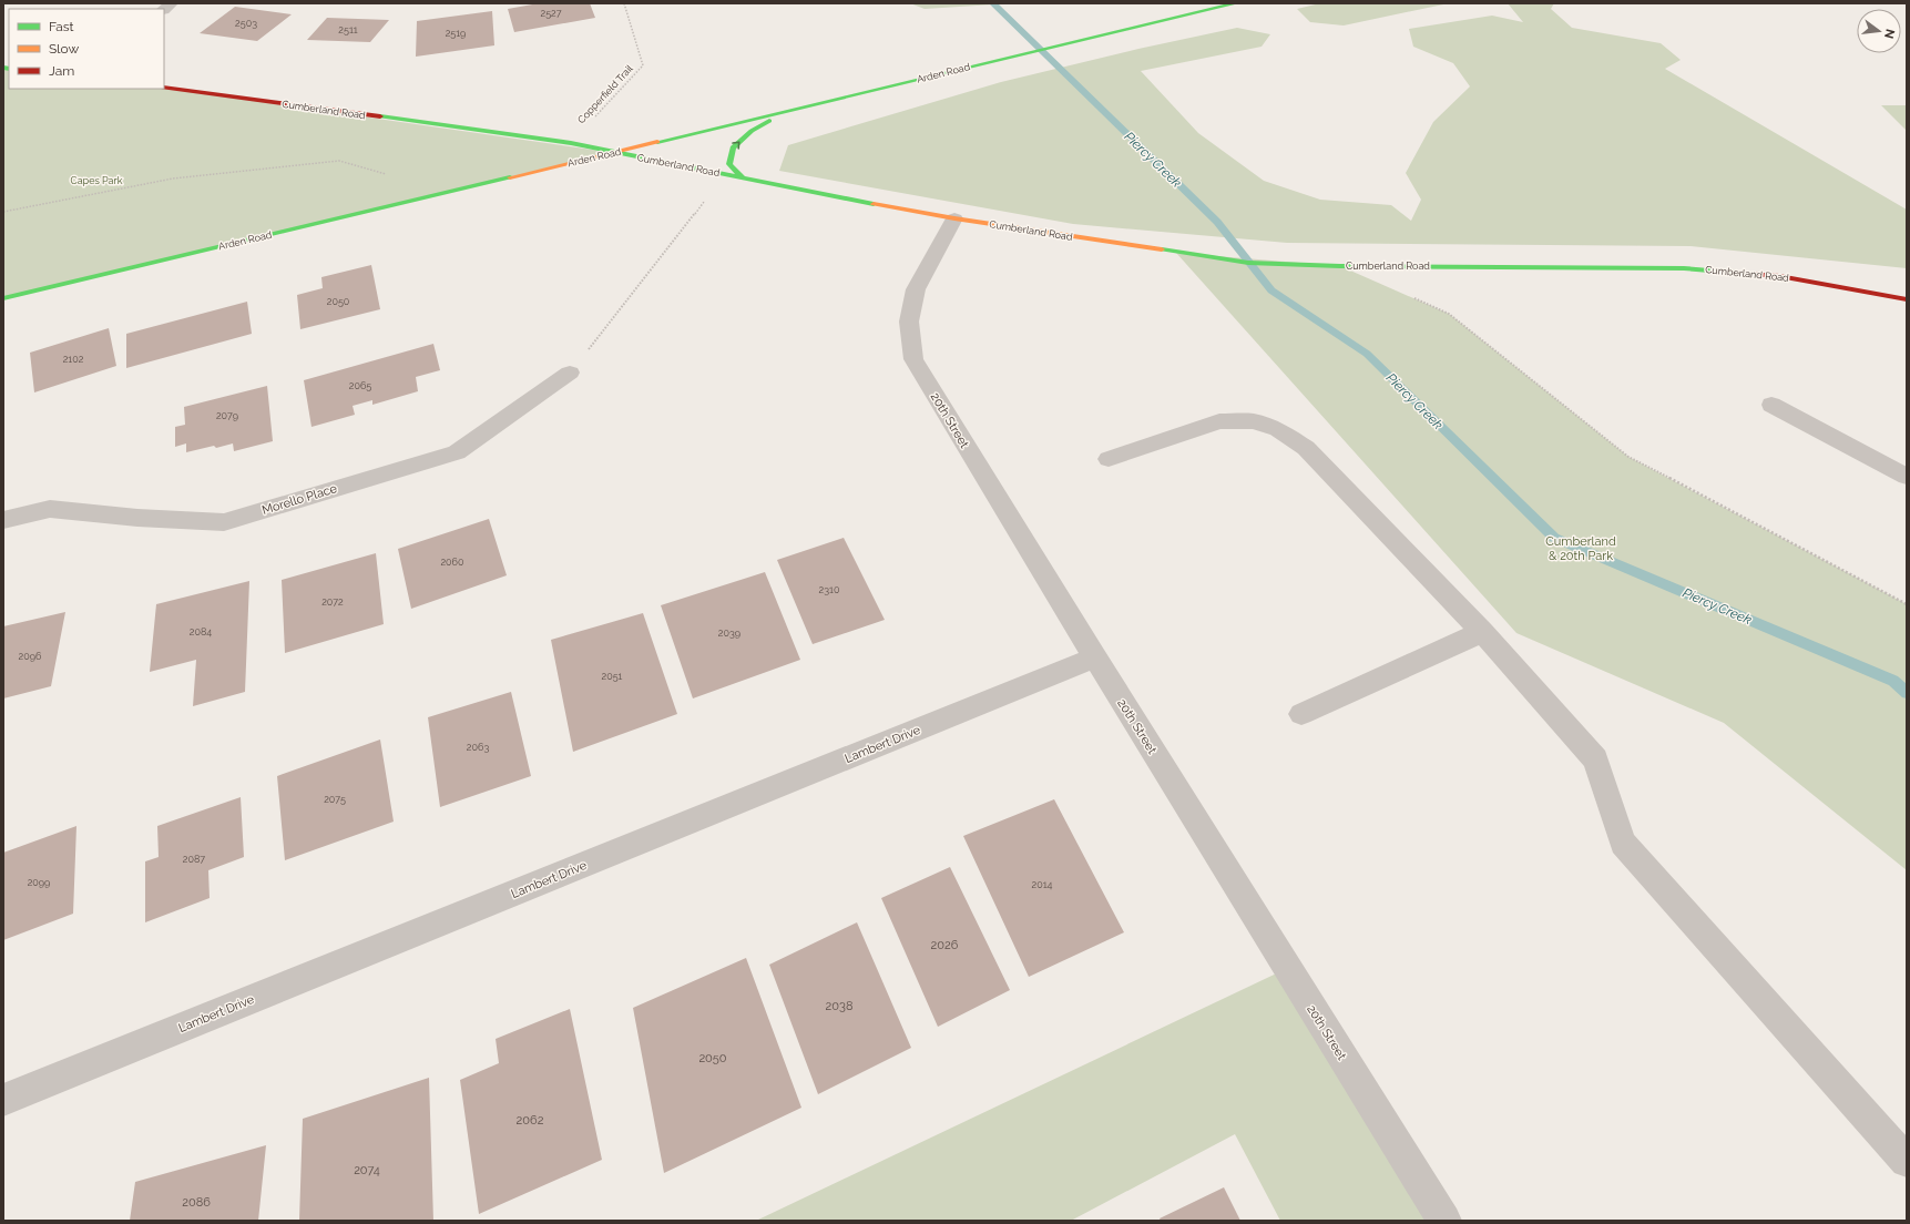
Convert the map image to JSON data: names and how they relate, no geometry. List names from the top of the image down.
{
  "streets": {
    "street": [
      "Arden Road",
      "Cumberland Road",
      "20th Street",
      "Morello Place",
      "Lambert Drive"
    ],
    "path": ["Copperfield Trail"]
  },
  "crossings": [
    ["Arden Road", "Cumberland Road"],
    ["Copperfield Trail", "Cumberland Road"],
    ["Cumberland Road", "20th Street"],
    ["20th Street", "Lambert Drive"]
  ],
  "water": ["Piercy Creek"],
  "parks": ["Capes Park", "Cumberland & 20th Park"],
  "house_numbers": [
    "2527",
    "2503",
    "2511",
    "2519",
    "2050",
    "2102",
    "2065",
    "2079",
    "2060",
    "2310",
    "2072",
    "2084",
    "2039",
    "2096",
    "2051",
    "2063",
    "2075",
    "2087",
    "2099",
    "2014",
    "2026",
    "2038",
    "2050",
    "2062",
    "2074",
    "2086"
  ],
  "legend": ["Fast", "Slow", "Jam"],
  "north": "right"
}
